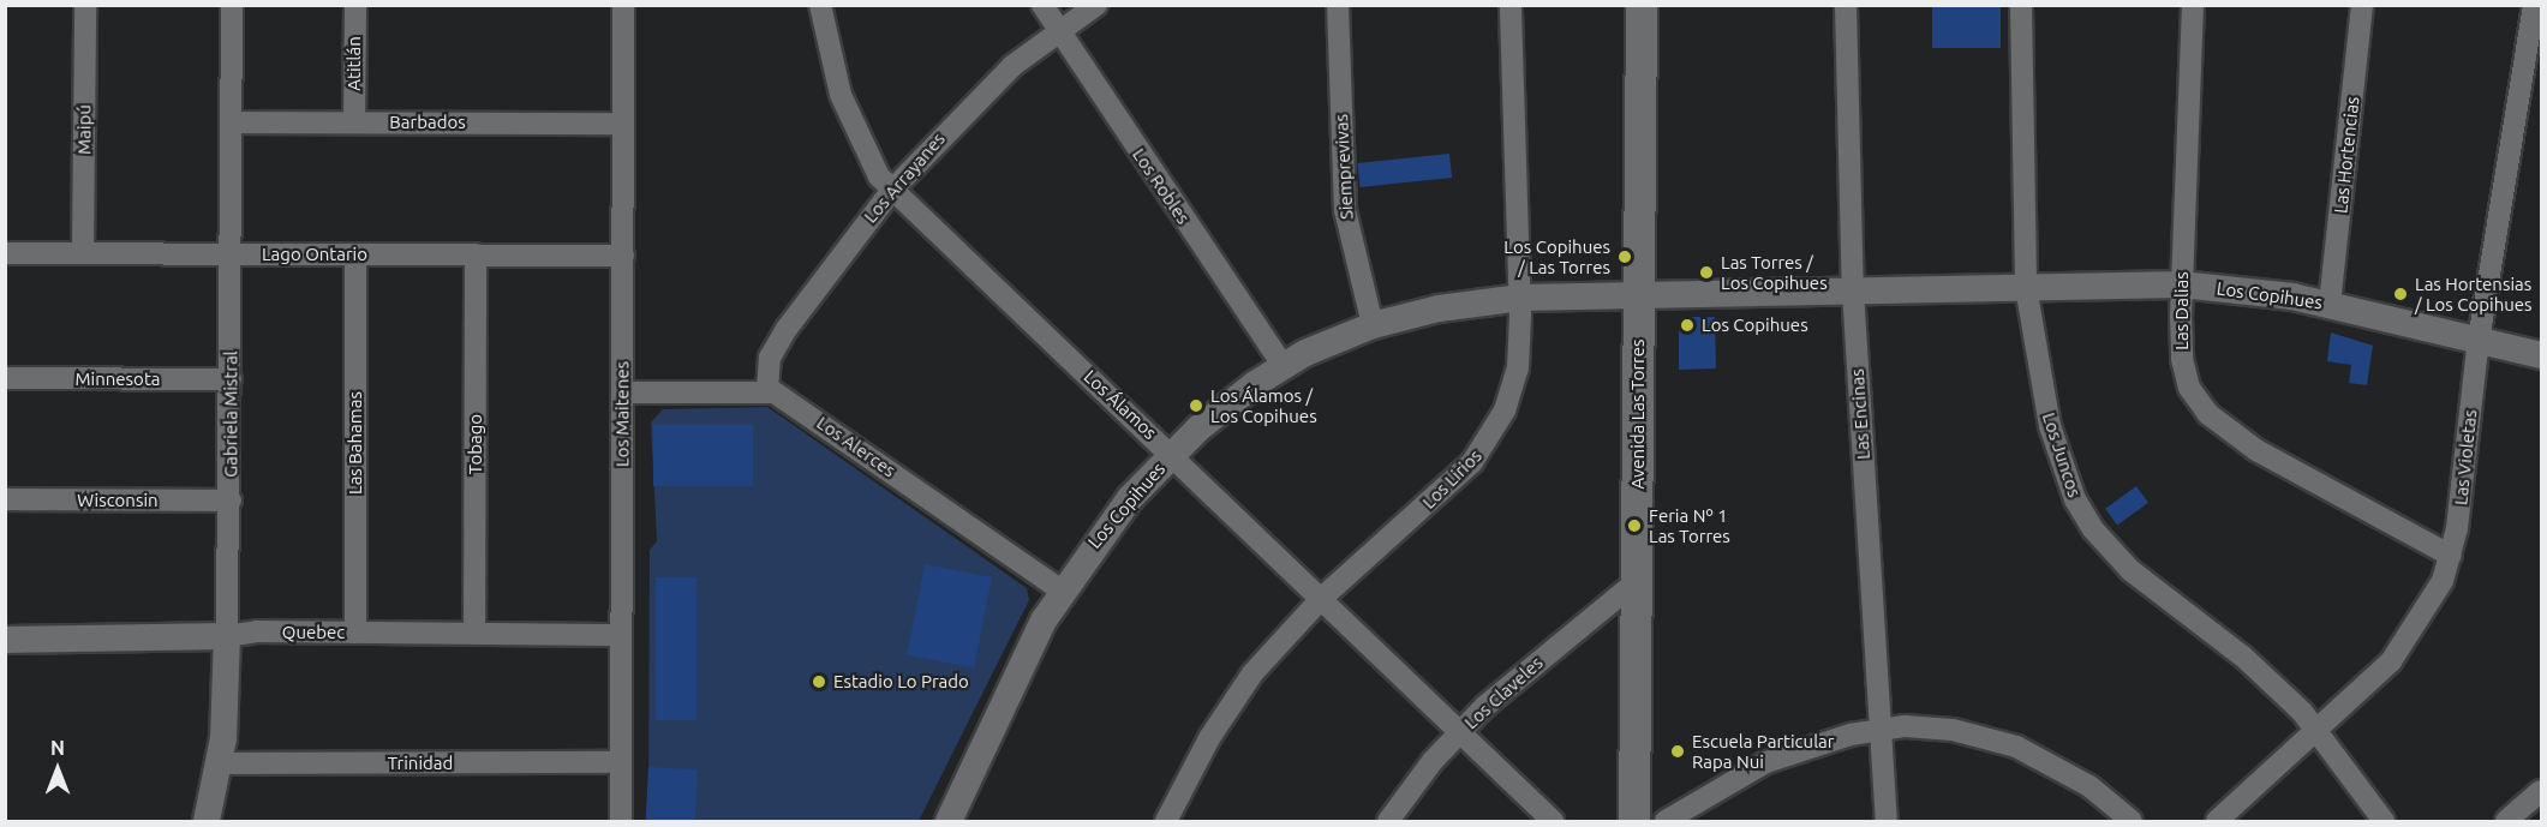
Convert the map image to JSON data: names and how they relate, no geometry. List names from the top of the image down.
{
  "streets": {
    "main road": ["Avenida Las Torres"],
    "street": [
      "Atitlán",
      "Barbados",
      "Maipú",
      "Las Hortencias",
      "Siemprevivas",
      "Los Arrayanes",
      "Los Robles",
      "Lago Ontario",
      "Los Copihues",
      "Las Dalias",
      "Minnesota",
      "Los Álamos",
      "Gabriela Mistral",
      "Los Maitenes",
      "Las Encinas",
      "Las Bahamas",
      "Tobago",
      "Los Alerces",
      "Los Juncos",
      "Las Violetas",
      "Los Lirios",
      "Wisconsin",
      "Quebec",
      "Los Claveles",
      "Trinidad"
    ]
  },
  "crossings": [
    ["Atitlán", "Barbados"],
    ["Barbados", "Gabriela Mistral"],
    ["Barbados", "Los Maitenes"],
    ["Maipú", "Lago Ontario"],
    ["Las Hortencias", "Los Copihues"],
    ["Siemprevivas", "Los Copihues"],
    ["Los Arrayanes", "Los Robles"],
    ["Los Arrayanes", "Los Álamos"],
    ["Los Arrayanes", "Los Alerces"],
    ["Los Robles", "Los Copihues"],
    ["Lago Ontario", "Gabriela Mistral"],
    ["Lago Ontario", "Los Maitenes"],
    ["Lago Ontario", "Las Bahamas"],
    ["Lago Ontario", "Tobago"],
    ["Los Copihues", "Las Dalias"],
    ["Los Copihues", "Los Álamos"],
    ["Los Copihues", "Avenida Las Torres"],
    ["Los Copihues", "Las Encinas"],
    ["Los Copihues", "Los Alerces"],
    ["Los Copihues", "Los Juncos"],
    ["Los Copihues", "Las Violetas"],
    ["Los Copihues", "Los Lirios"],
    ["Las Dalias", "Las Violetas"],
    ["Minnesota", "Gabriela Mistral"],
    ["Los Álamos", "Los Lirios"],
    ["Los Álamos", "Los Claveles"],
    ["Gabriela Mistral", "Wisconsin"],
    ["Gabriela Mistral", "Quebec"],
    ["Gabriela Mistral", "Trinidad"],
    ["Los Maitenes", "Quebec"],
    ["Los Maitenes", "Trinidad"],
    ["Avenida Las Torres", "Los Claveles"],
    ["Las Bahamas", "Quebec"],
    ["Tobago", "Quebec"],
    ["Los Juncos", "Las Violetas"]
  ],
  "places": [
    "Los Copihues / Las Torres",
    "Las Torres / Los Copihues",
    "Las Hortensias / Los Copihues",
    "Los Copihues",
    "Los Álamos / Los Copihues",
    "Feria Nº 1 Las Torres",
    "Estadio Lo Prado",
    "Escuela Particular Rapa Nui"
  ],
  "north": "top"
}
